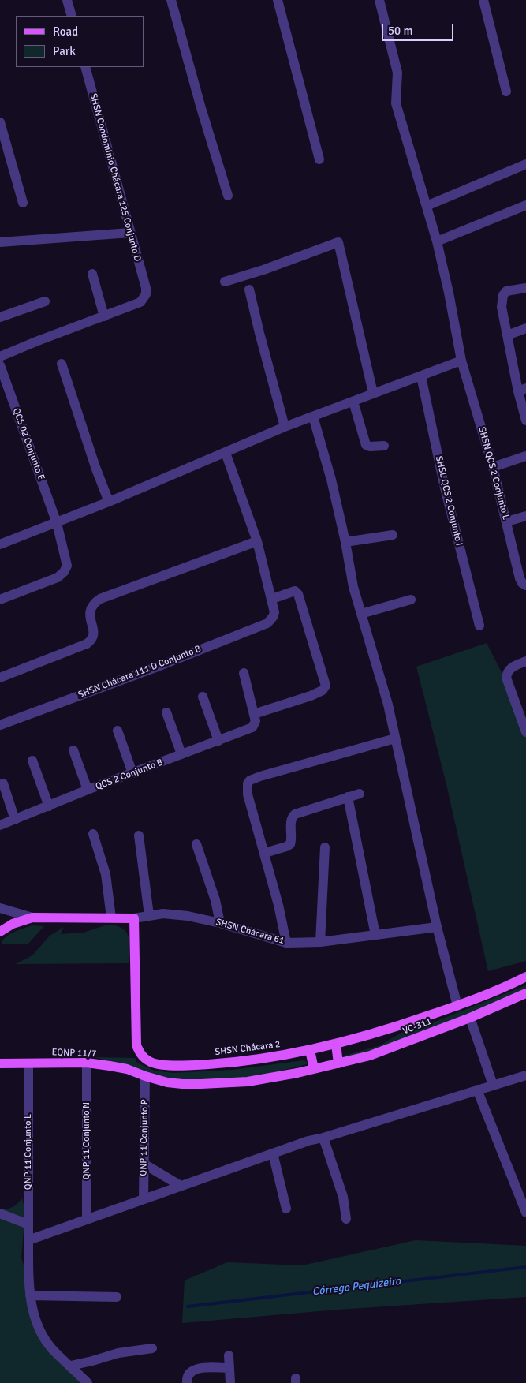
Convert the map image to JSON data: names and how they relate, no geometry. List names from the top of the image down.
{
  "streets": {
    "main road": ["VC-311", "SHSN Chácara 2", "EQNP 11/7"],
    "street": [
      "SHSN Condomínio Chácara 125 Conjunto D",
      "QCS 02 Conjunto E",
      "SHSN QCS 2 Conjunto L",
      "SHSL QCS 2 Conjunto I",
      "SHSN Chácara 111 D Conjunto B",
      "QCS 2 Conjunto B",
      "SHSN Chácara 61",
      "QNP 11 Conjunto P",
      "QNP 11 Conjunto N",
      "QNP 11 Conjunto L"
    ]
  },
  "crossings": [
    ["SHSN Chácara 111 D Conjunto B", "QCS 2 Conjunto B"],
    ["SHSN Chácara 61", "SHSN Chácara 2"],
    ["VC-311", "EQNP 11/7"],
    ["EQNP 11/7", "QNP 11 Conjunto P"],
    ["EQNP 11/7", "QNP 11 Conjunto N"],
    ["EQNP 11/7", "QNP 11 Conjunto L"]
  ],
  "water": ["Córrego Pequizeiro"],
  "legend": ["Road", "Park"],
  "scale_bar": "50 m"
}
